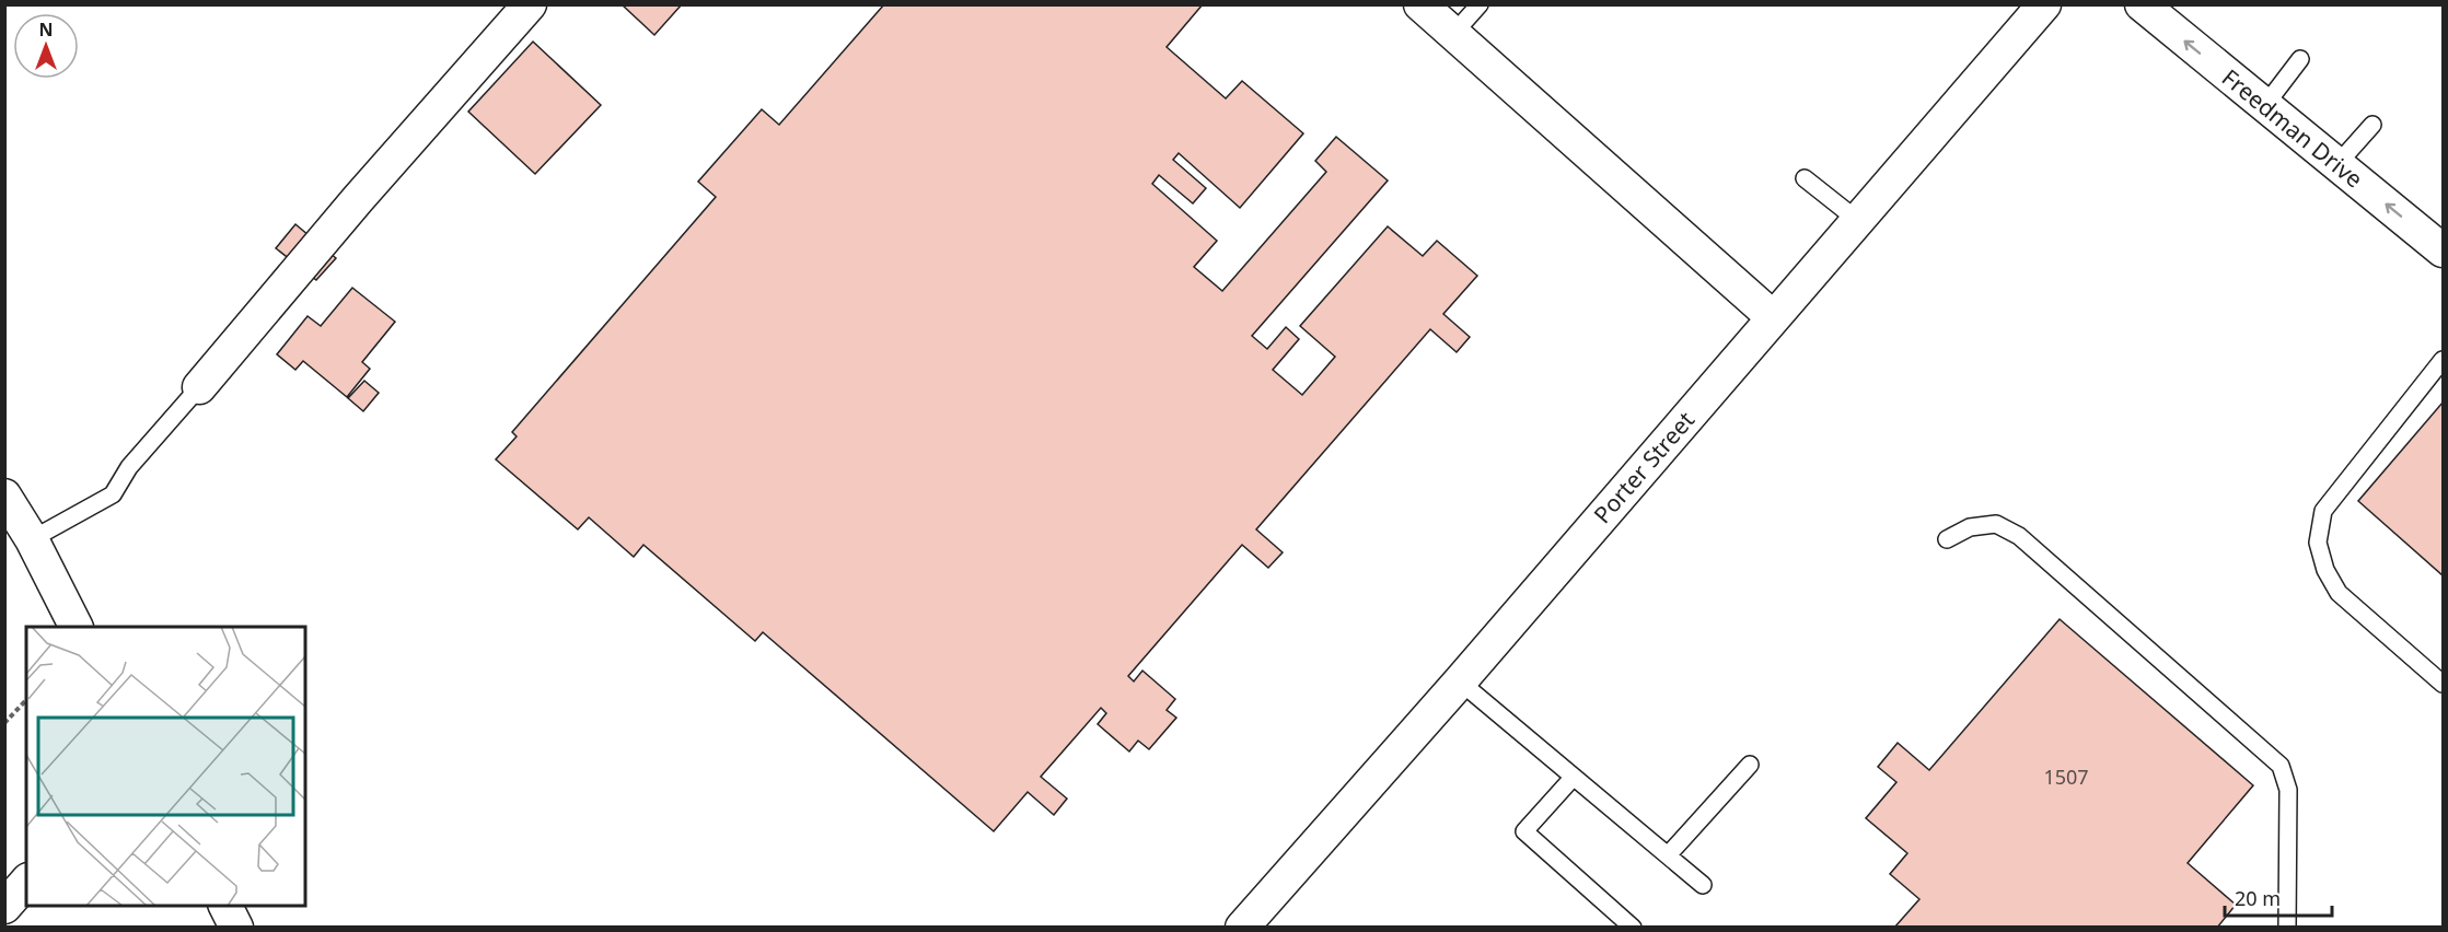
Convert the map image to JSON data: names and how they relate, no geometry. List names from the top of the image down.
{
  "streets": {
    "street": ["Freedman Drive", "Porter Street"]
  },
  "one_way": ["Freedman Drive"],
  "house_numbers": ["1507"],
  "scale_bar": "20 m",
  "north": "top"
}
